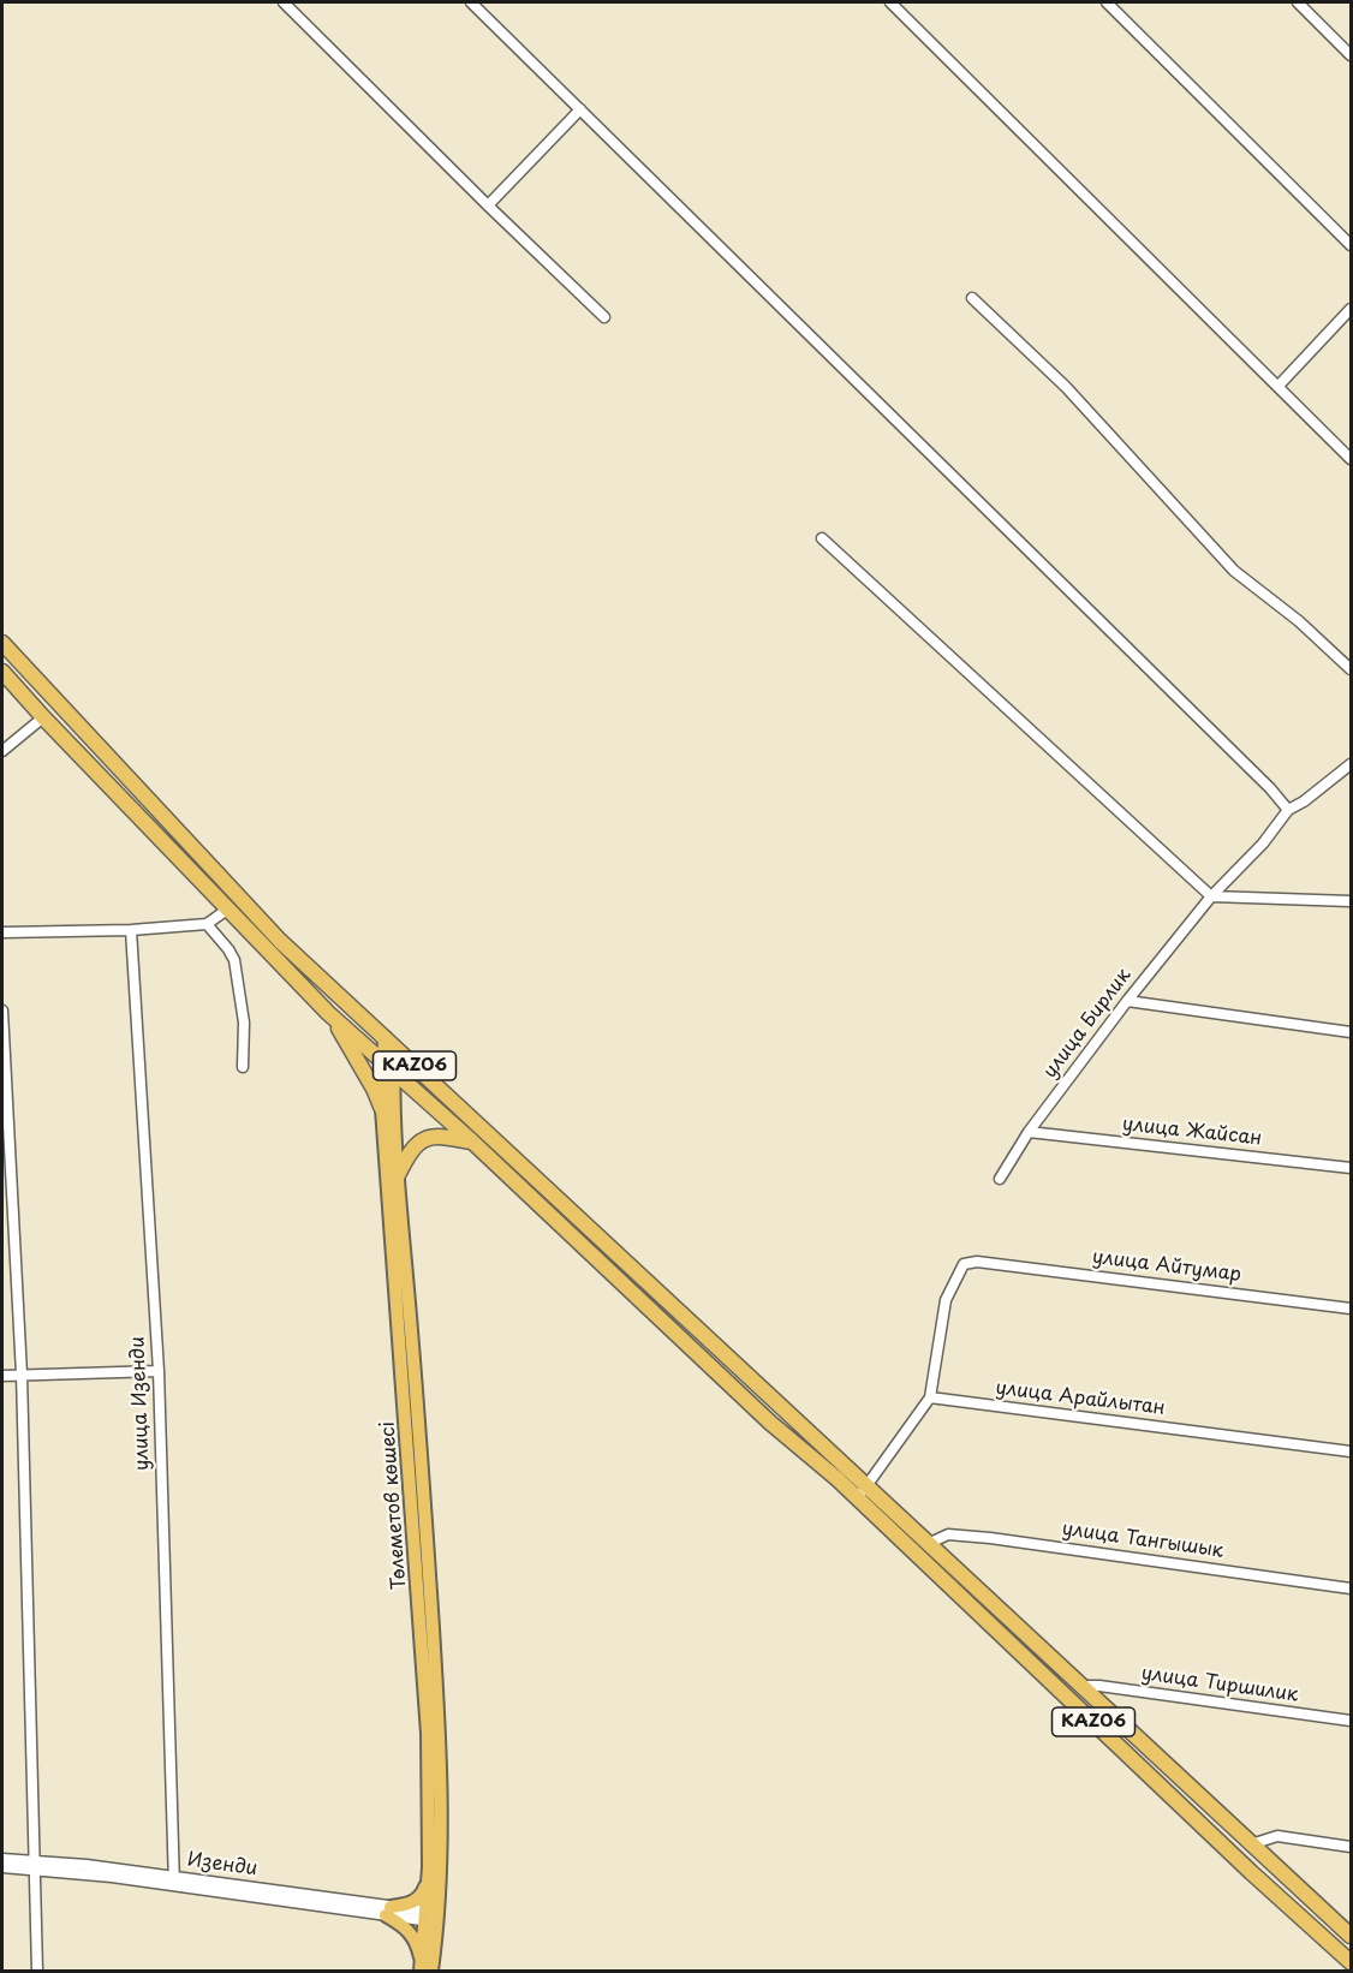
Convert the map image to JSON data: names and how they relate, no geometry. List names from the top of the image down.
{
  "streets": {
    "highway": ["KАZ06"],
    "main road": ["Төлеметов көшесі"],
    "street": [
      "улица Бирлик",
      "улица Жайсан",
      "улица Айтумар",
      "улица Арайлытан",
      "улица Изенди",
      "улица Тангышык",
      "улица Тиршилик",
      "Изенди"
    ]
  },
  "crossings": [
    ["улица Бирлик", "улица Жайсан"],
    ["KАZ06", "Төлеметов көшесі"],
    ["KАZ06", "улица Тангышык"],
    ["KАZ06", "улица Тиршилик"],
    ["улица Айтумар", "улица Арайлытан"],
    ["улица Изенди", "Изенди"],
    ["Төлеметов көшесі", "Изенди"]
  ]
}
